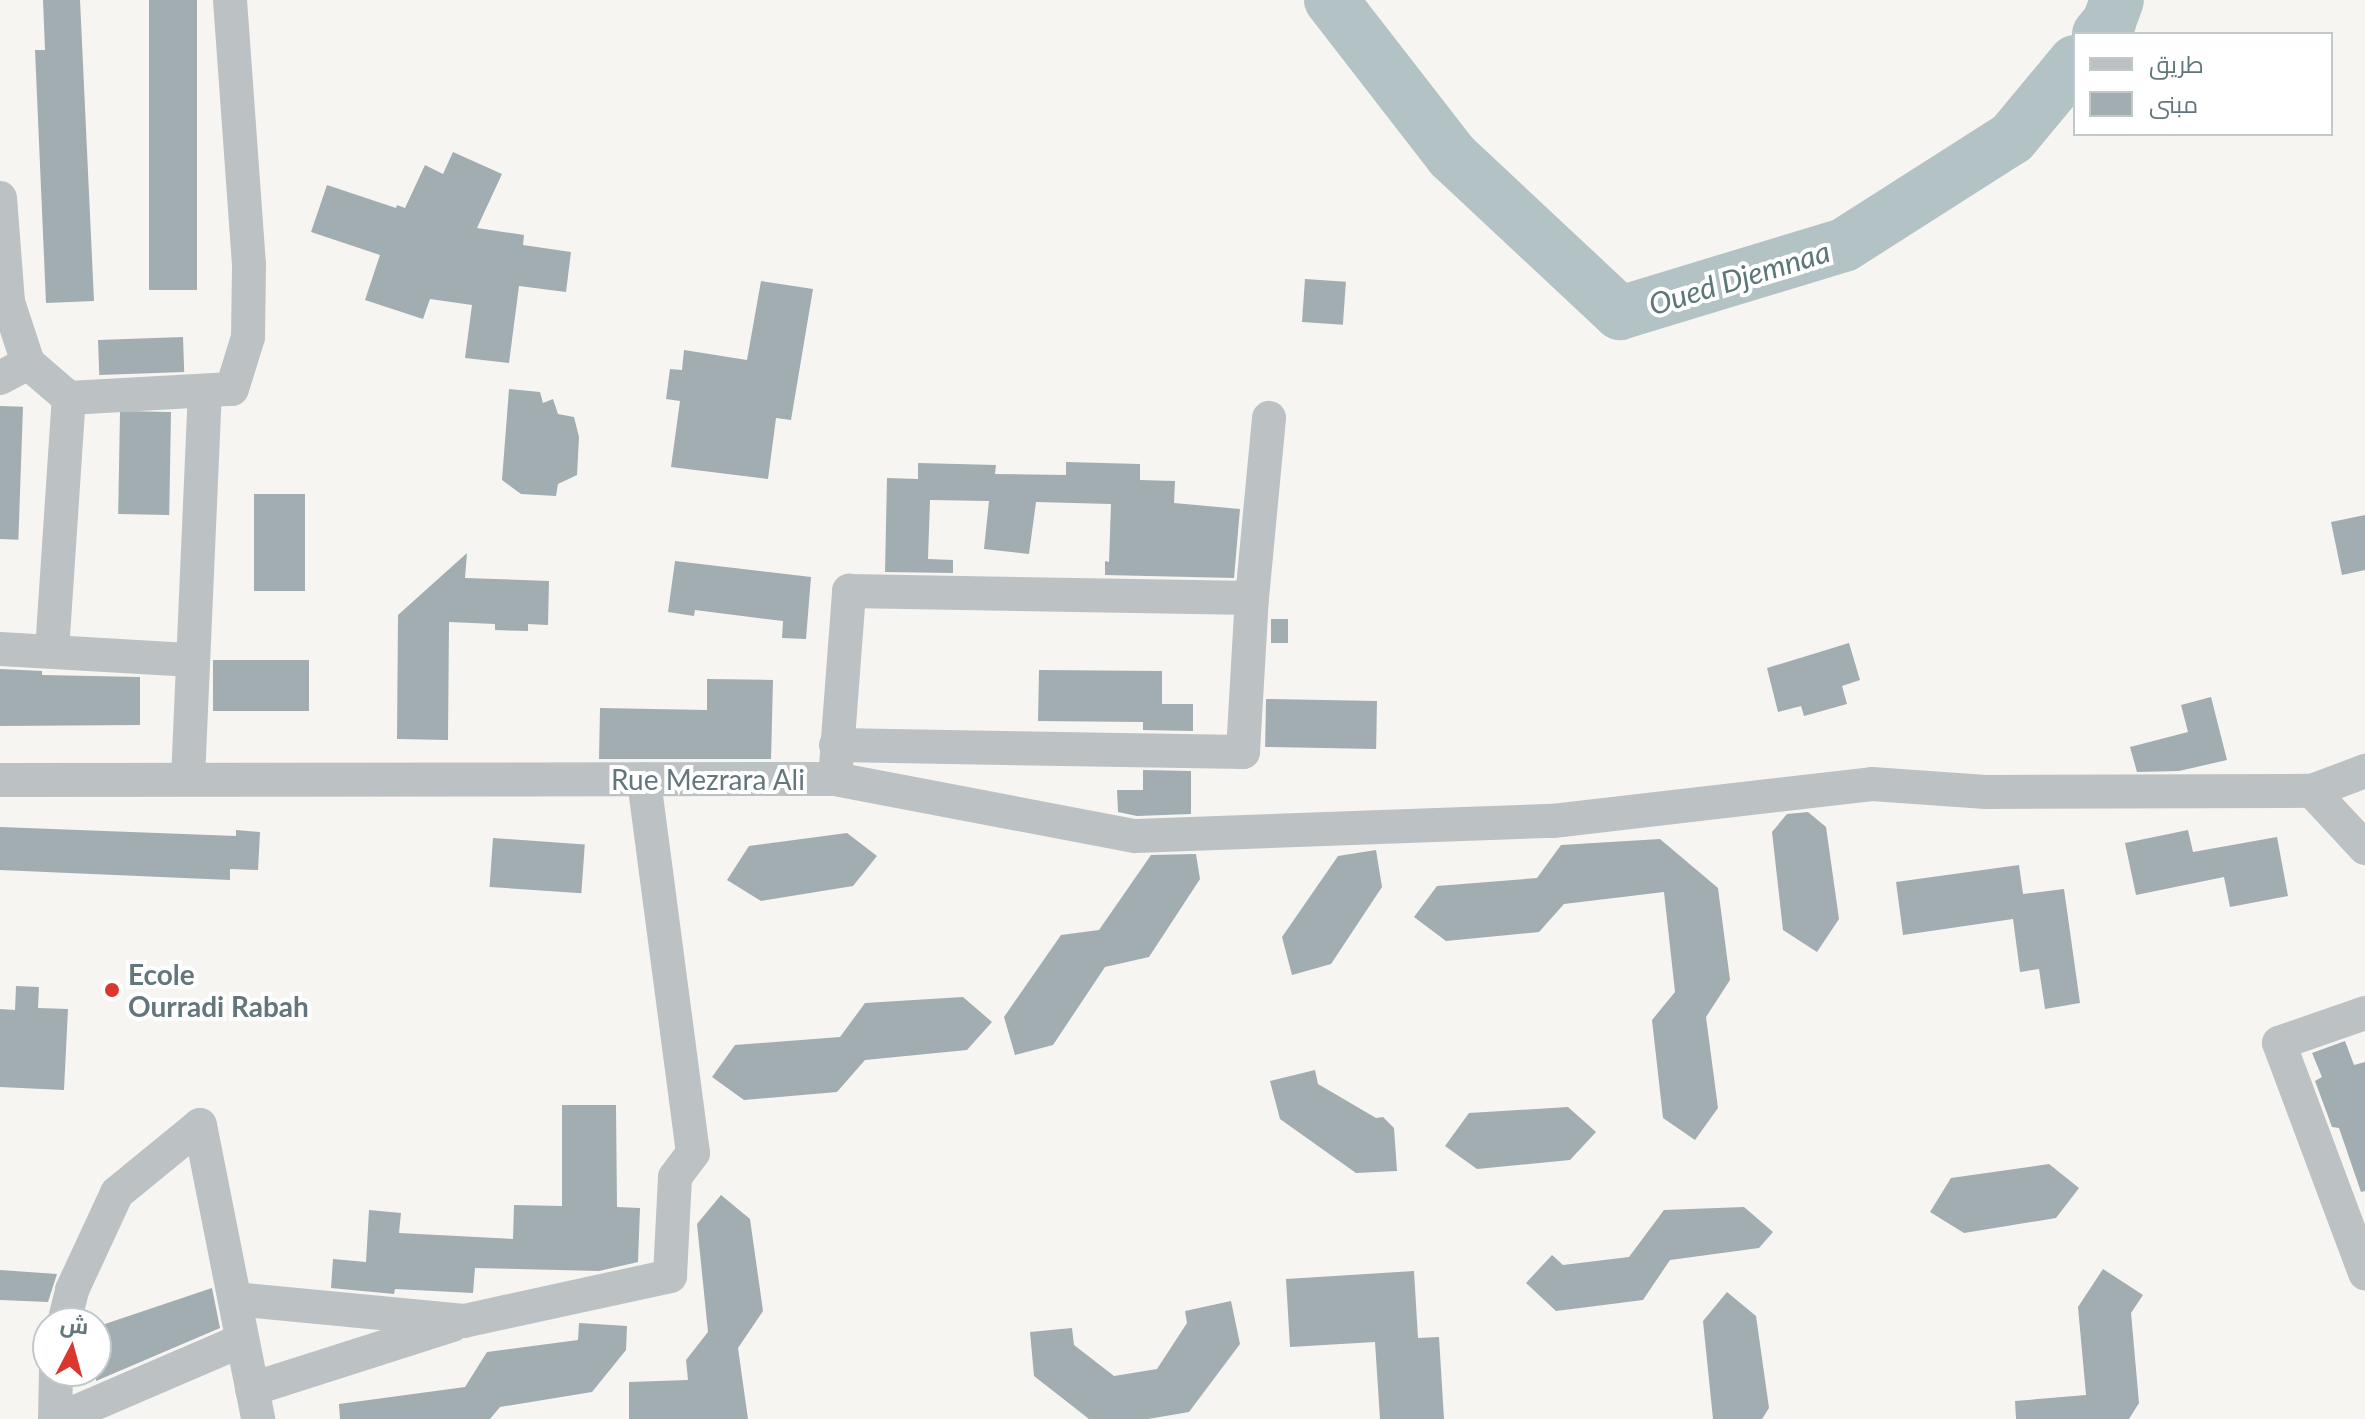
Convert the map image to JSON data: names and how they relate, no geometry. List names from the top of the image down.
{
  "streets": {
    "street": ["Rue Mezrara Ali"]
  },
  "water": ["Oued Djemnaa"],
  "places": ["Ecole Ourradi Rabah"],
  "legend": ["طريق", "مبنى"],
  "north": "top"
}
